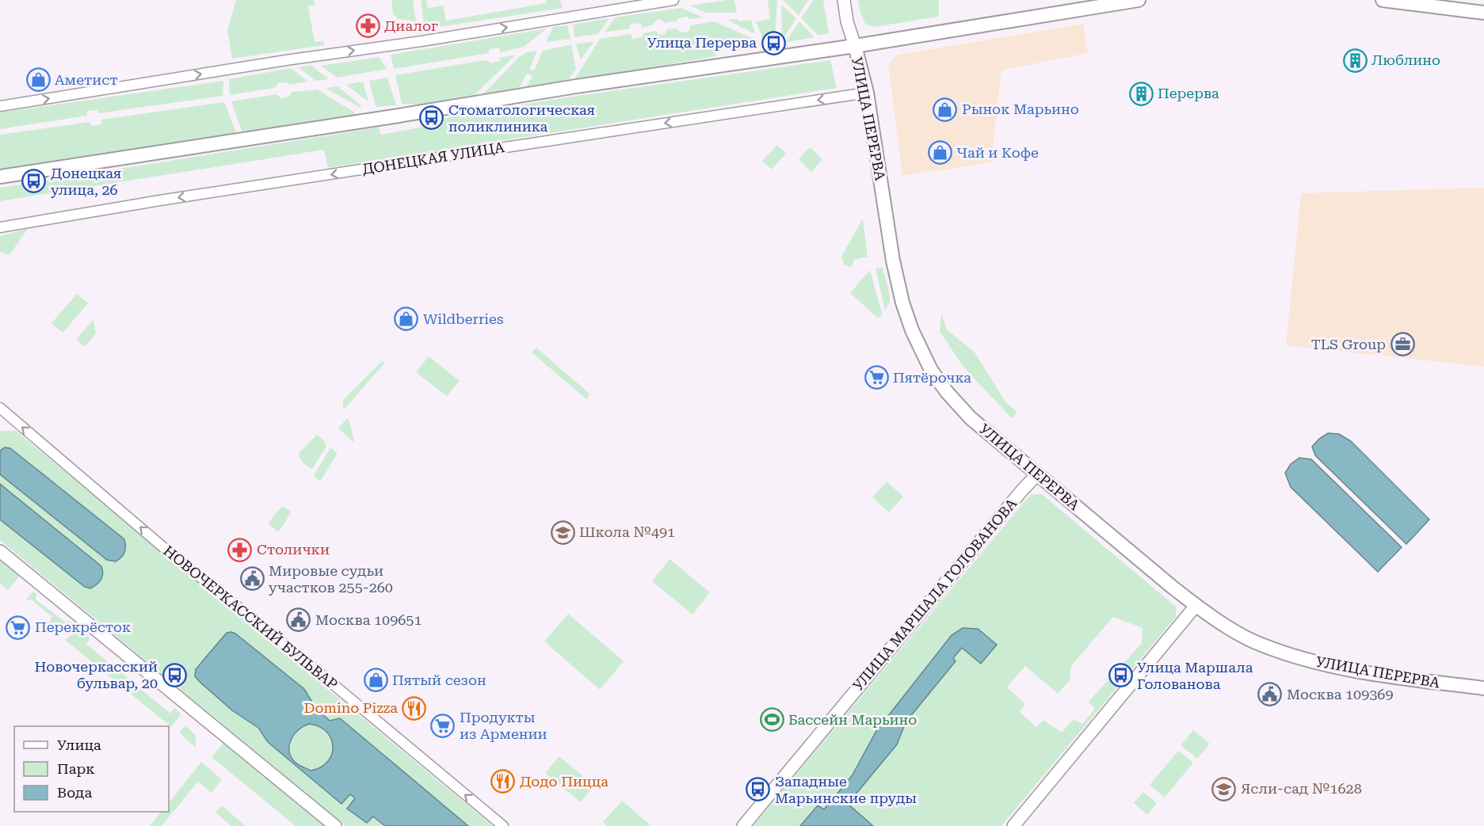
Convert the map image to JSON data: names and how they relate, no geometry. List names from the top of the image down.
{
  "streets": {
    "main road": ["УЛИЦА ПЕРЕРВА"],
    "street": ["ДОНЕЦКАЯ УЛИЦА", "УЛИЦА МАРШАЛА ГОЛОВАНОВА", "НОВОЧЕРКАССКИЙ БУЛЬВАР"]
  },
  "crossings": [
    ["УЛИЦА ПЕРЕРВА", "ДОНЕЦКАЯ УЛИЦА"],
    ["УЛИЦА ПЕРЕРВА", "УЛИЦА МАРШАЛА ГОЛОВАНОВА"]
  ],
  "one_way": ["ДОНЕЦКАЯ УЛИЦА", "НОВОЧЕРКАССКИЙ БУЛЬВАР"],
  "places": {
    "pharmacy": ["Диалог", "Столички"],
    "bus stop": [
      "Улица Перерва",
      "Стоматологическая поликлиника",
      "Донецкая улица, 26",
      "Новочеркасский бульвар, 20",
      "Улица Маршала Голованова",
      "Западные Марьинские пруды"
    ],
    "building": ["Люблино", "Перерва"],
    "shop": [
      "Аметист",
      "Рынок Марьино",
      "Чай и Кофе",
      "Wildberries",
      "Пятый сезон"
    ],
    "office": ["TLS Group"],
    "supermarket": ["Пятёрочка", "Перекрёсток", "Продукты из Армении"],
    "school or university": ["Школа №491", "Ясли-сад №1628"],
    "public building": ["Мировые судьи участков 255-260", "Москва 109651", "Москва 109369"],
    "restaurant": ["Domino Pizza", "Додо Пицца"],
    "sports": ["Бассейн Марьино"]
  },
  "legend": ["Улица", "Парк", "Вода"]
}
